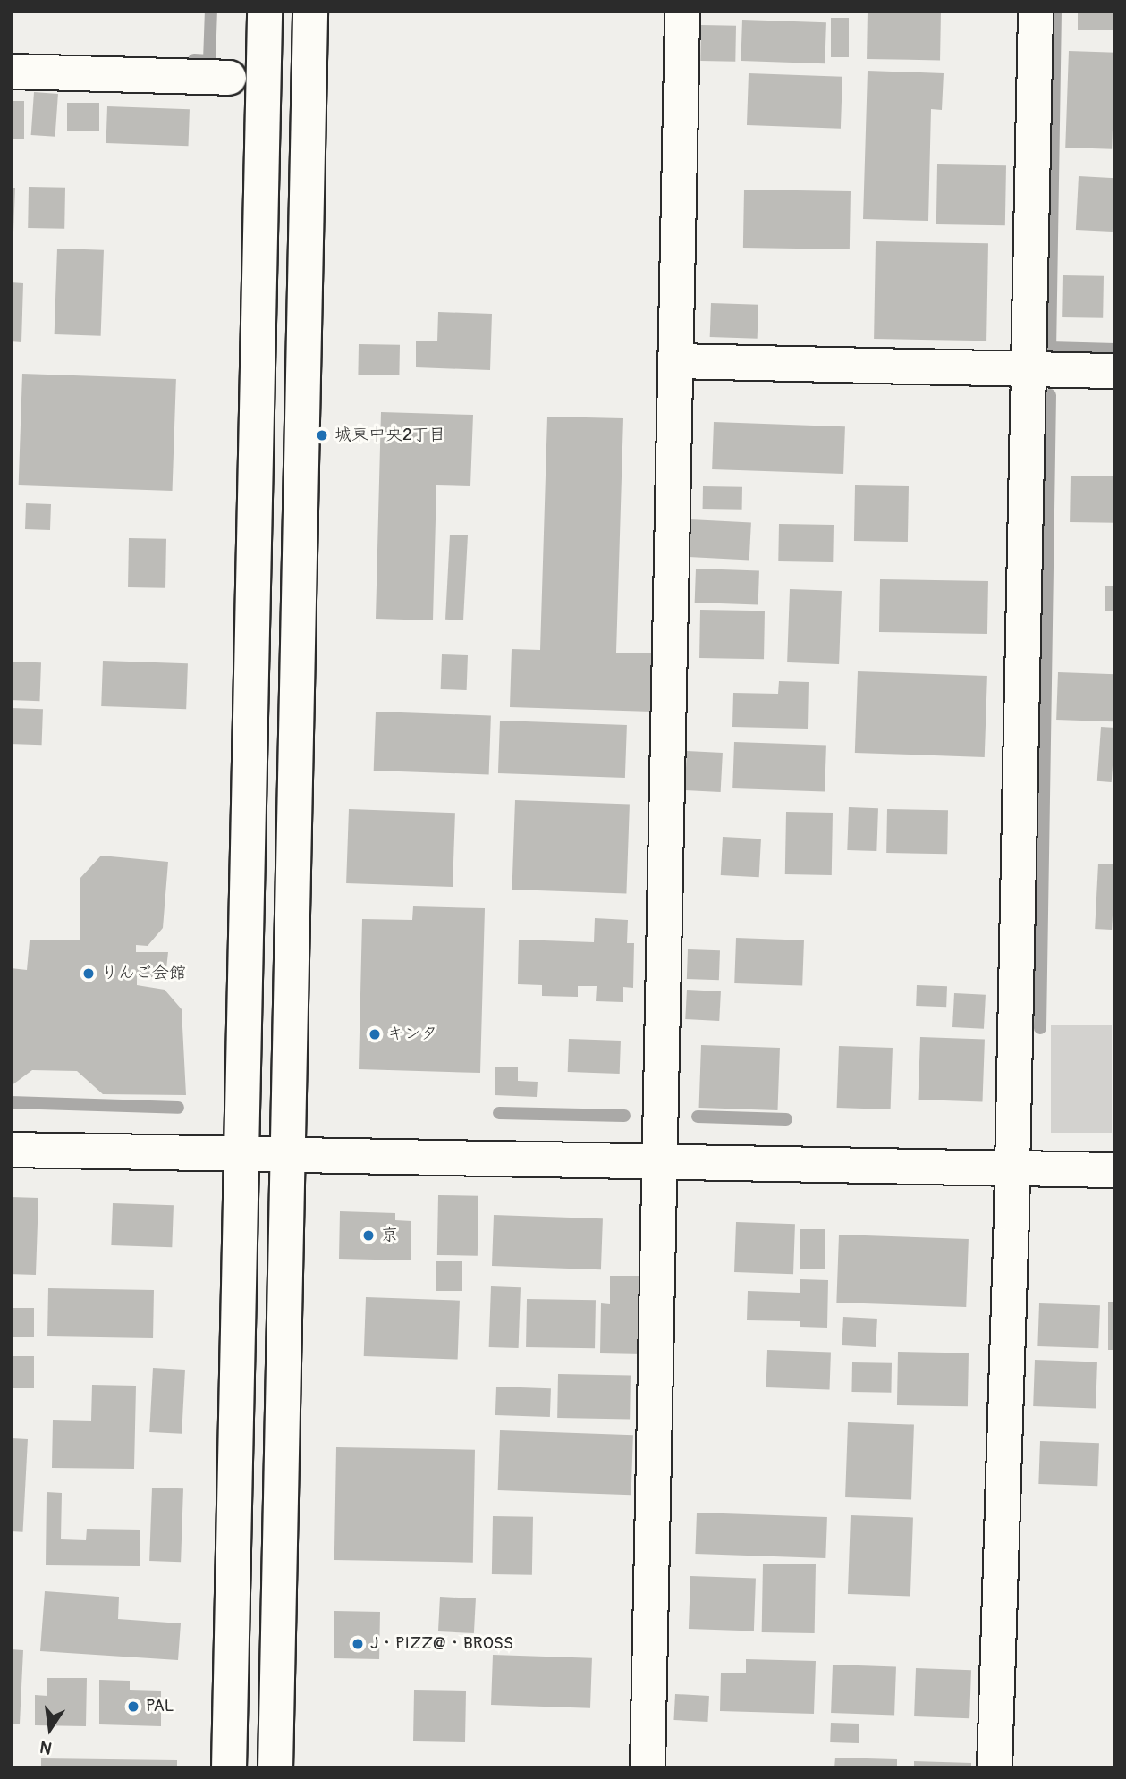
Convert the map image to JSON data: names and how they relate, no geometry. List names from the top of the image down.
{
  "places": [
    "城東中央2丁目",
    "りんご会館",
    "キンタ",
    "京",
    "J・PIZZ@・BROSS",
    "PAL"
  ],
  "north": "bottom"
}
